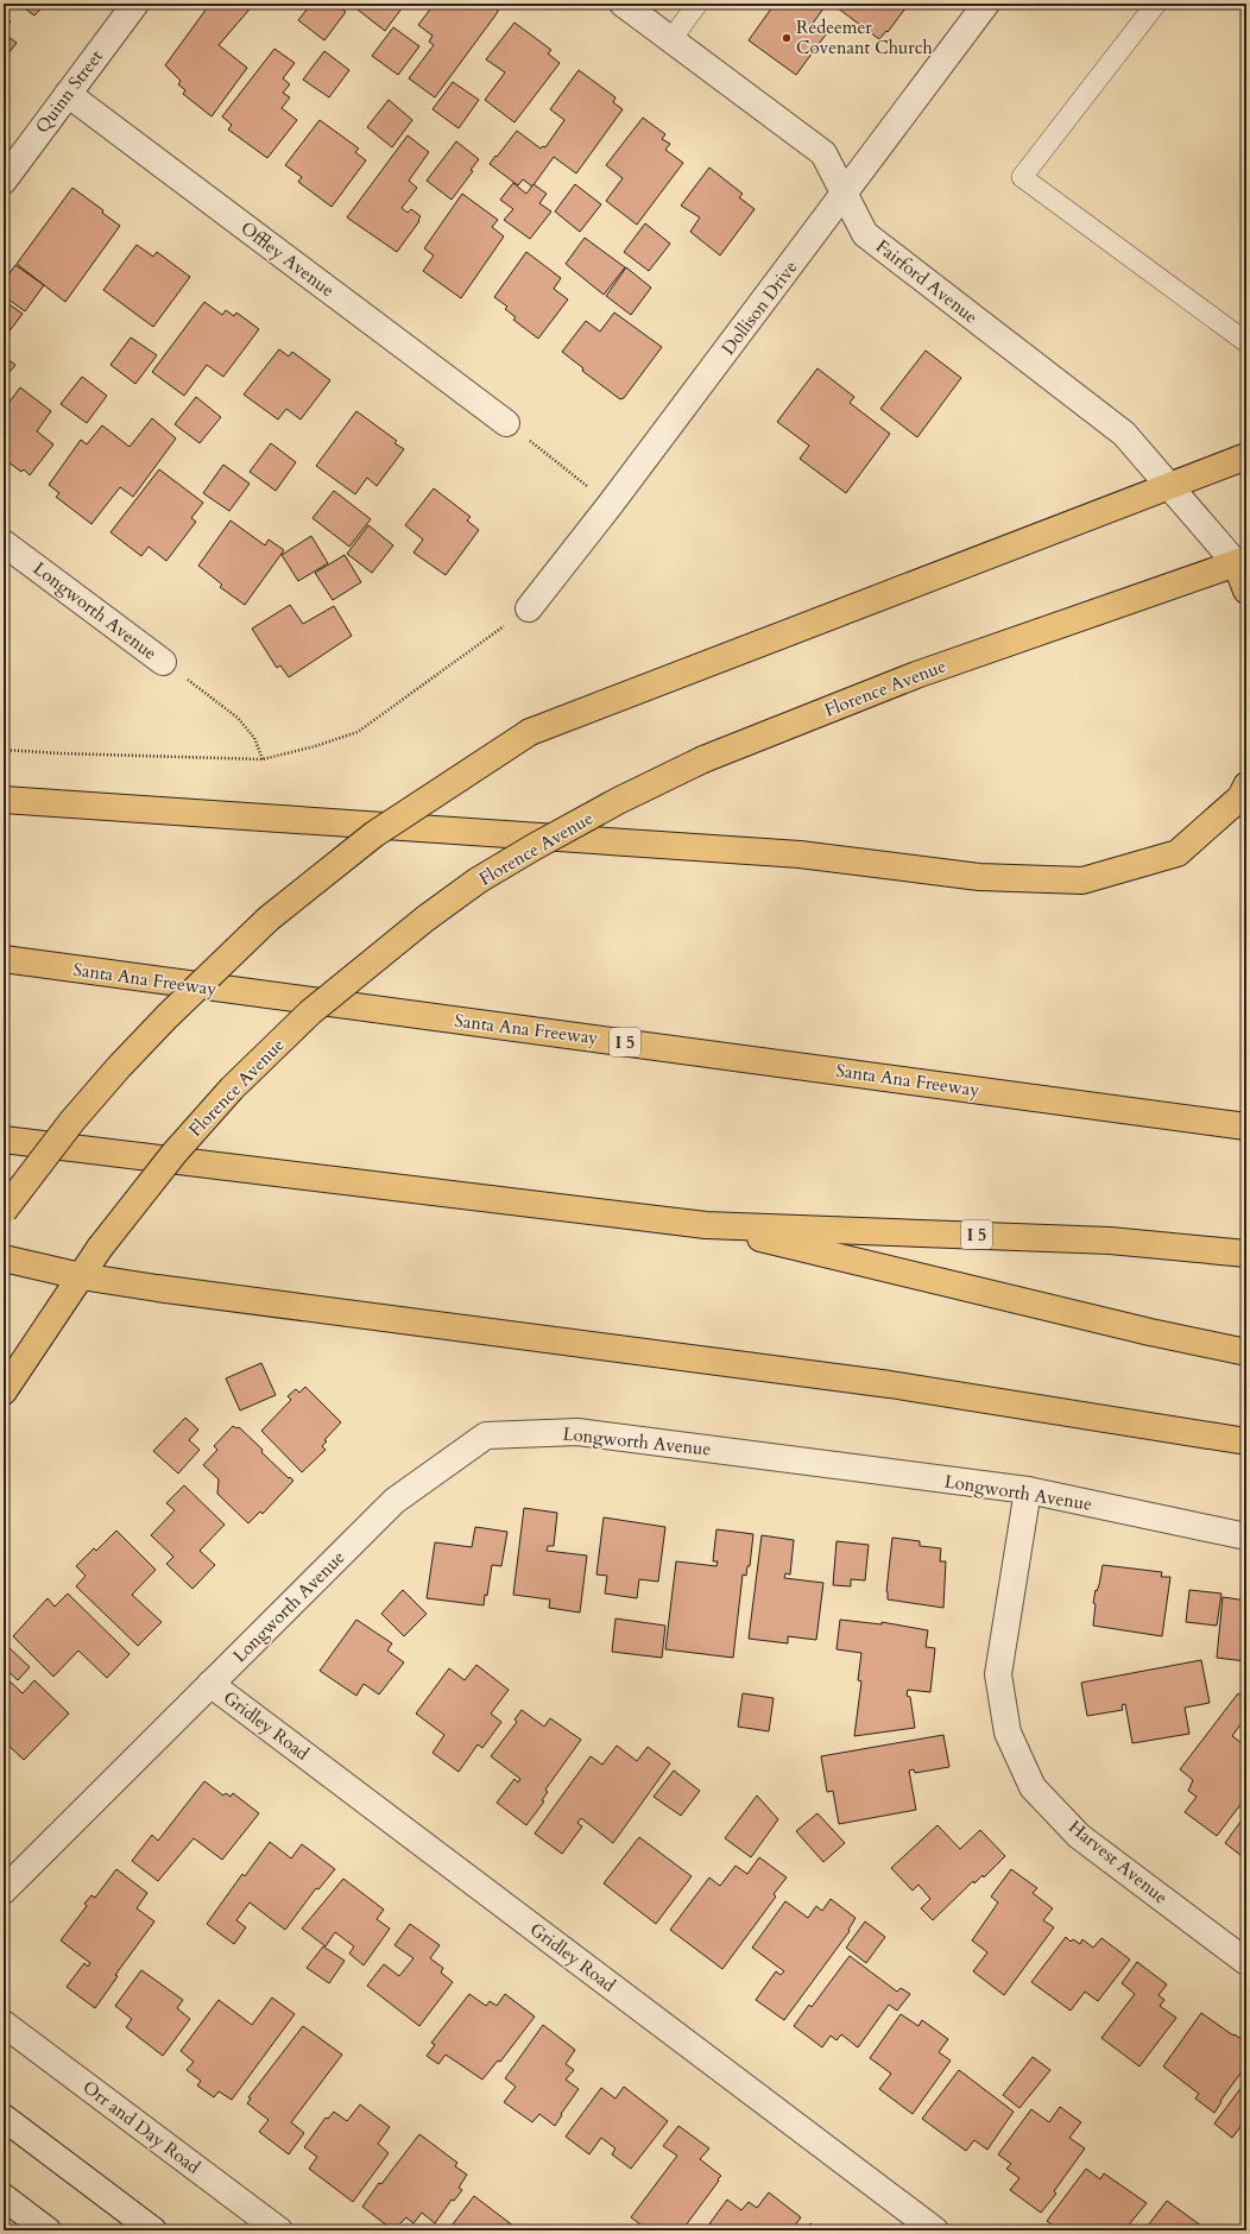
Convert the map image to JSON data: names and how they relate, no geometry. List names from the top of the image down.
{
  "streets": {
    "main road": ["Florence Avenue", "Santa Ana Freeway", "I 5"],
    "street": [
      "Quinn Street",
      "Offley Avenue",
      "Fairford Avenue",
      "Dollison Drive",
      "Longworth Avenue",
      "Gridley Road",
      "Harvest Avenue",
      "Orr and Day Road"
    ]
  },
  "crossings": [
    ["Quinn Street", "Offley Avenue"],
    ["Fairford Avenue", "Dollison Drive"],
    ["Fairford Avenue", "Florence Avenue"],
    ["Longworth Avenue", "Gridley Road"],
    ["Longworth Avenue", "Harvest Avenue"]
  ],
  "places": ["Redeemer Covenant Church"]
}
